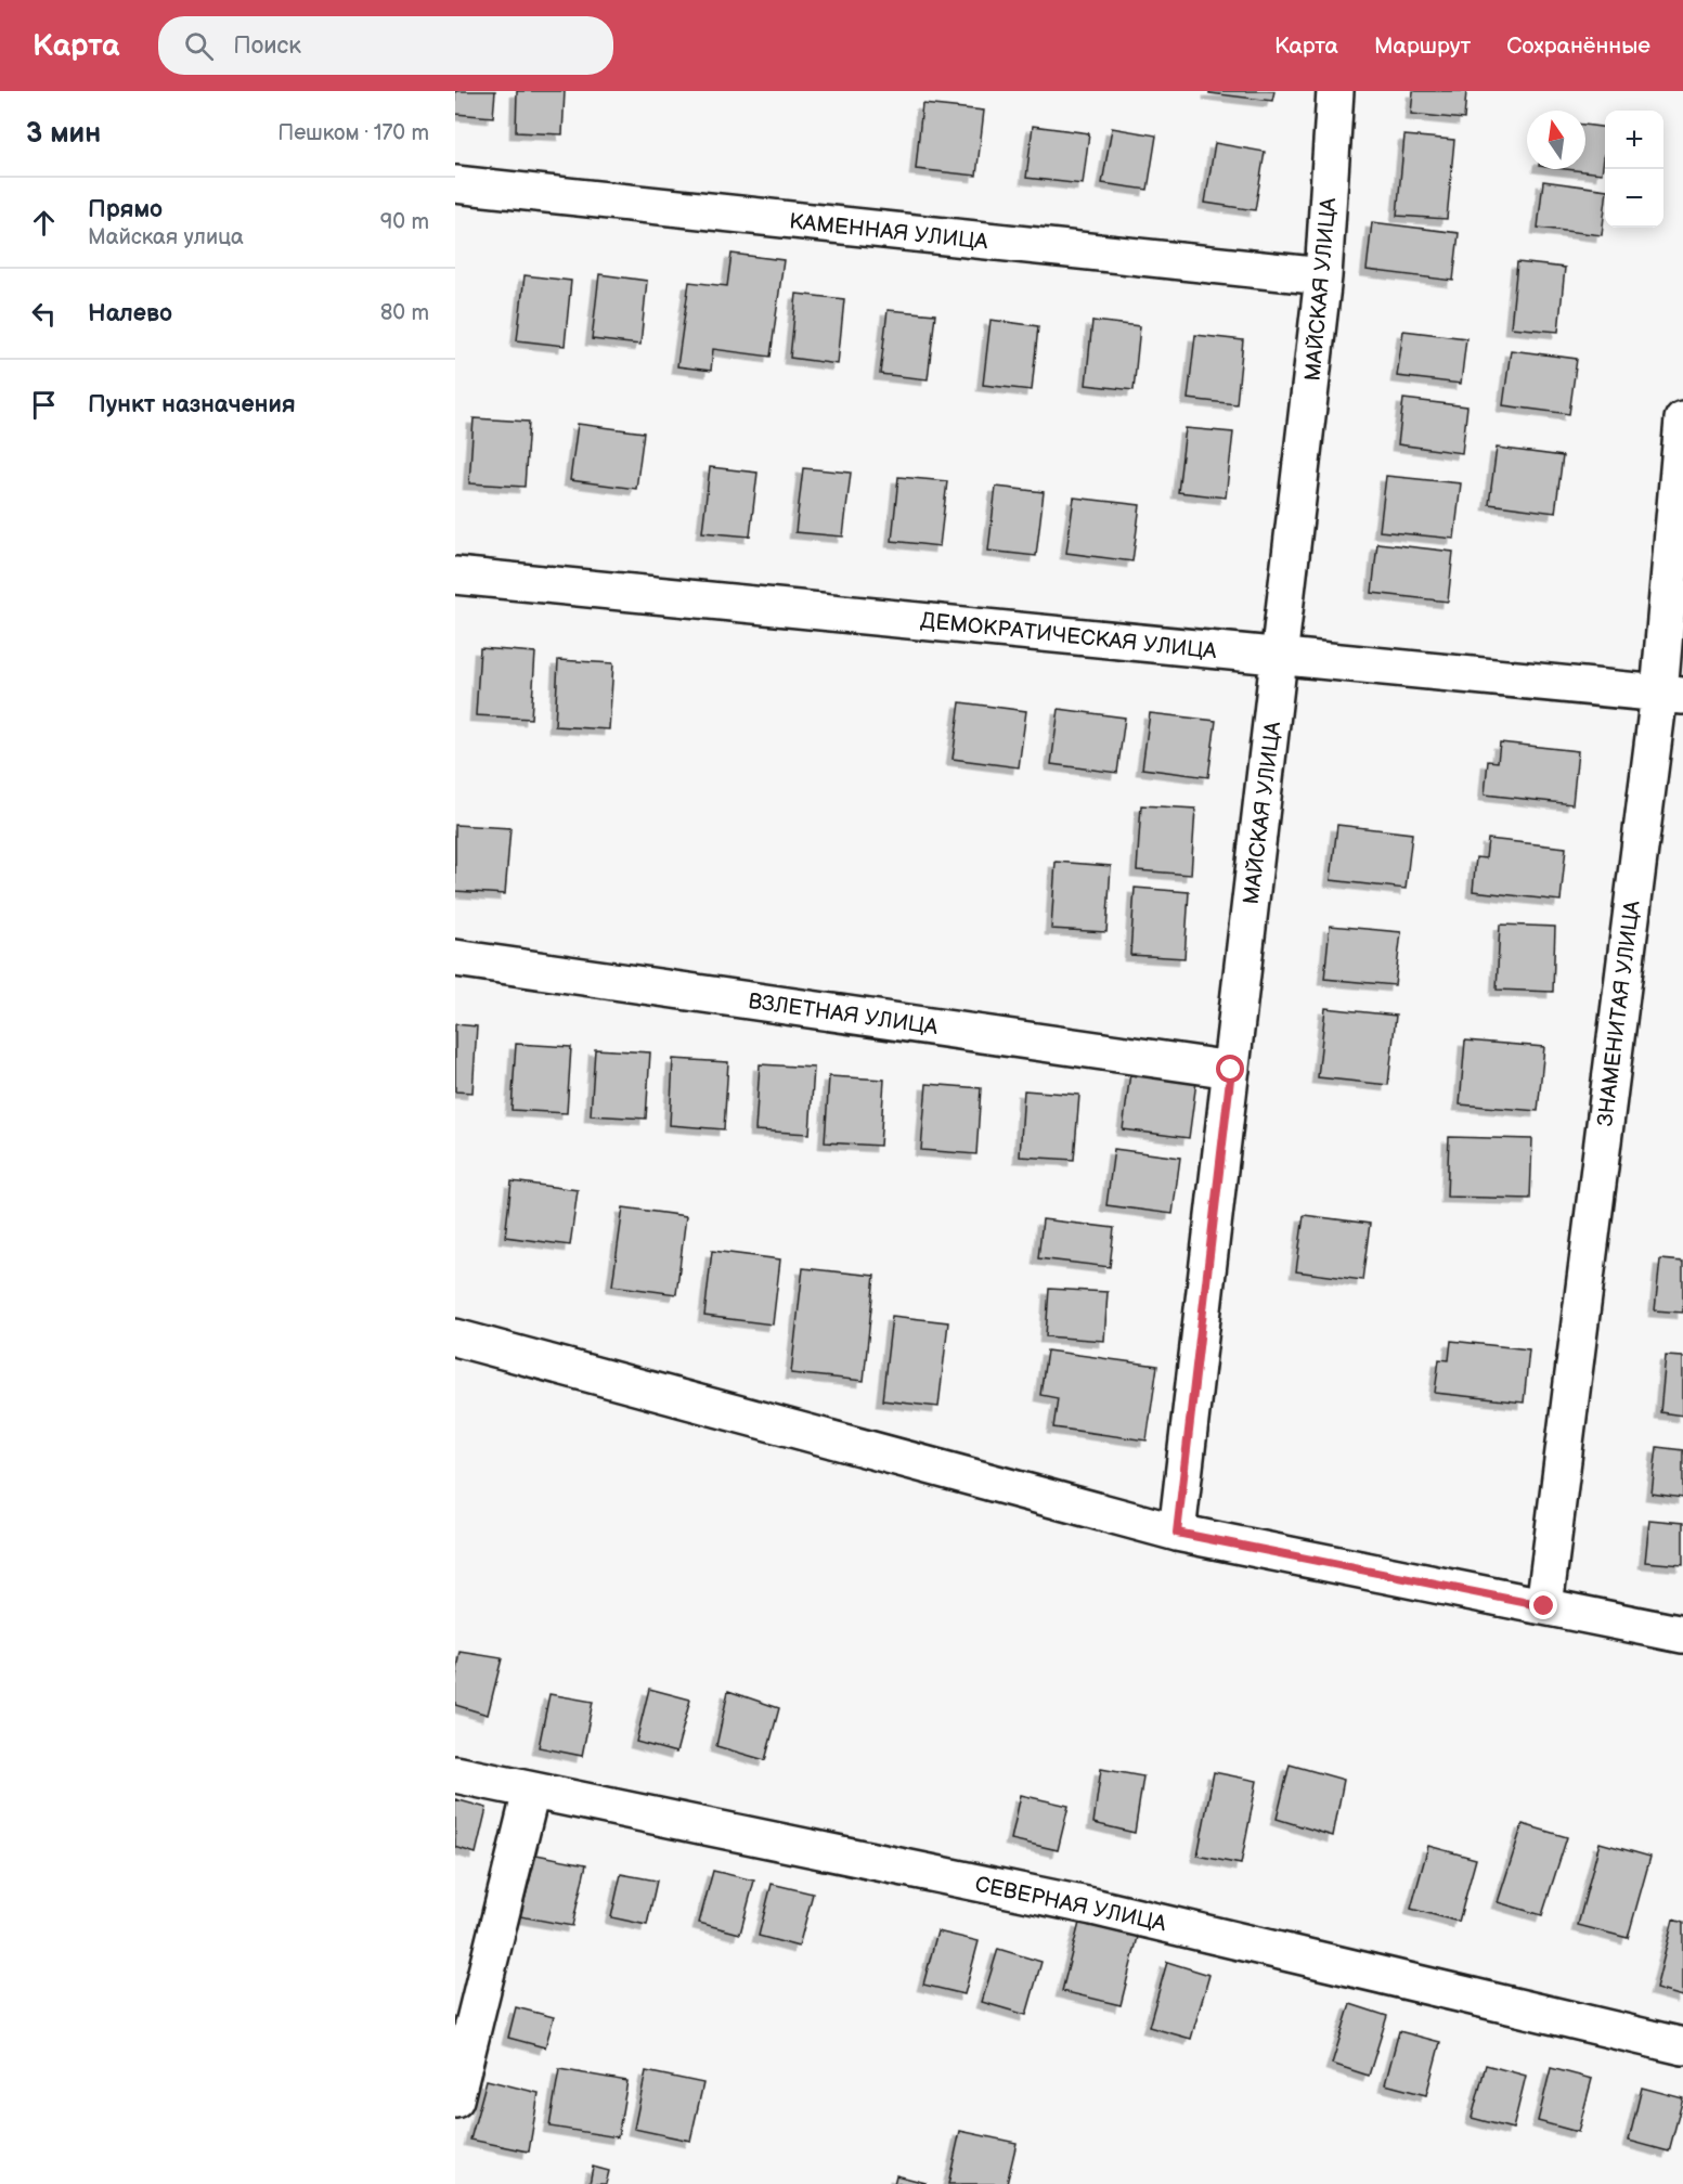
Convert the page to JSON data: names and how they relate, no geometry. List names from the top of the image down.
{
  "streets": {
    "street": [
      "КАМЕННАЯ УЛИЦА",
      "МАЙСКАЯ УЛИЦА",
      "ДЕМОКРАТИЧЕСКАЯ УЛИЦА",
      "ВЗЛЕТНАЯ УЛИЦА",
      "ЗНАМЕНИТАЯ УЛИЦА",
      "СЕВЕРНАЯ УЛИЦА"
    ]
  },
  "crossings": [
    ["КАМЕННАЯ УЛИЦА", "МАЙСКАЯ УЛИЦА"],
    ["МАЙСКАЯ УЛИЦА", "ДЕМОКРАТИЧЕСКАЯ УЛИЦА"],
    ["МАЙСКАЯ УЛИЦА", "ВЗЛЕТНАЯ УЛИЦА"],
    ["ДЕМОКРАТИЧЕСКАЯ УЛИЦА", "ЗНАМЕНИТАЯ УЛИЦА"]
  ],
  "north": "top",
  "page": {
    "header": "Карта",
    "search": "Поиск",
    "nav": ["Карта", "Маршрут", "Сохранённые"],
    "heading": ["3 мин", "Пешком · 170 m"],
    "map_buttons": ["+", "−"],
    "list": [
      ["Прямо", "Майская улица", "90 m"],
      ["Налево", "80 m"],
      "Пункт назначения"
    ]
  }
}
